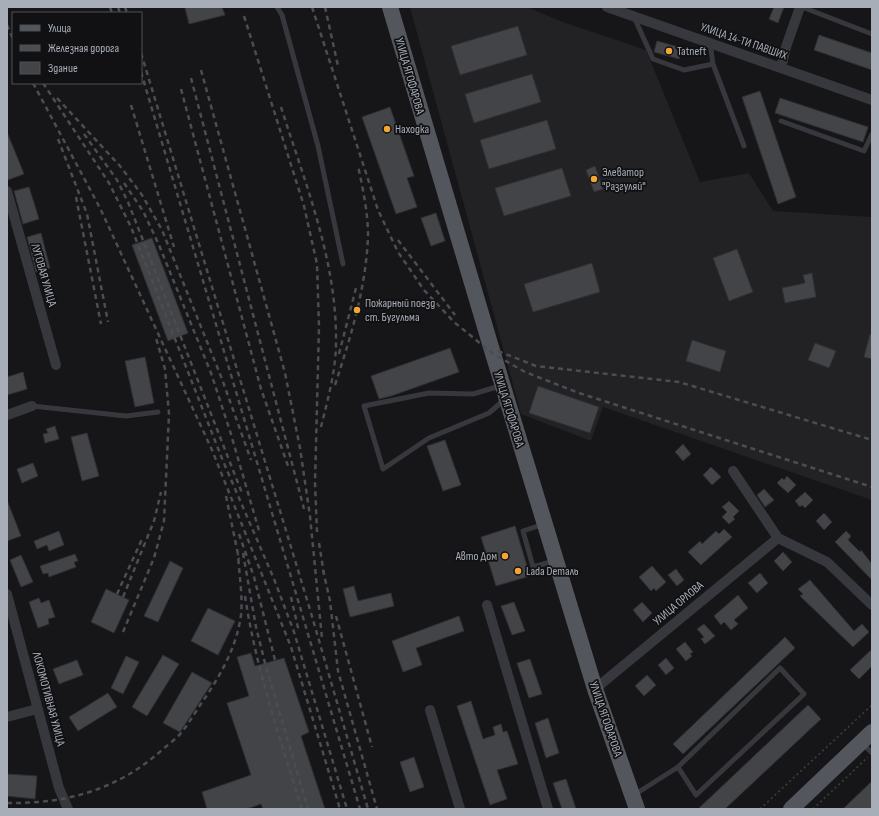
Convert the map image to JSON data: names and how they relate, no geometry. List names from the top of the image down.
{
  "streets": {
    "main road": ["УЛИЦА ЯГОФАРОВА"],
    "street": [
      "УЛИЦА 14-ТИ ПАВШИХ",
      "ЛУГОВАЯ УЛИЦА",
      "УЛИЦА ОРЛОВА",
      "ЛОКОМОТИВНАЯ УЛИЦА"
    ]
  },
  "crossings": [
    ["УЛИЦА ЯГОФАРОВА", "УЛИЦА ОРЛОВА"]
  ],
  "places": [
    "Tatneft",
    "Находка",
    "Элеватор \"Разгуляй\"",
    "Пожарный поезд ст. Бугульма",
    "Авто Дом",
    "Lada Dеталь"
  ],
  "legend": ["Улица", "Железная дорога", "Здание"]
}
